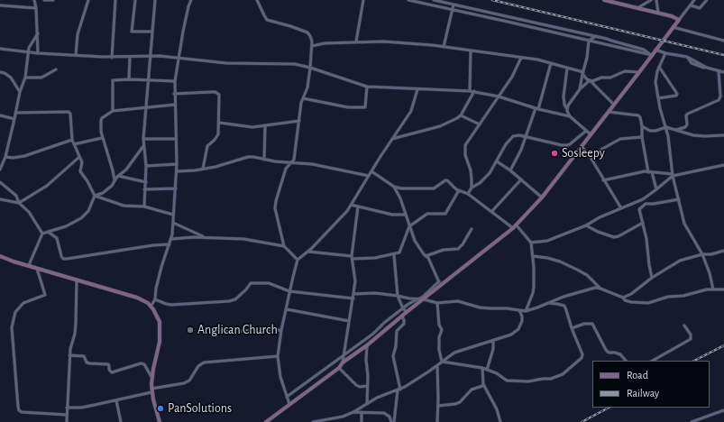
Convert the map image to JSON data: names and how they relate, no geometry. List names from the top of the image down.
{
  "places": ["Sosleepy", "Anglican Church", "PanSolutions"],
  "legend": ["Road", "Railway"]
}
